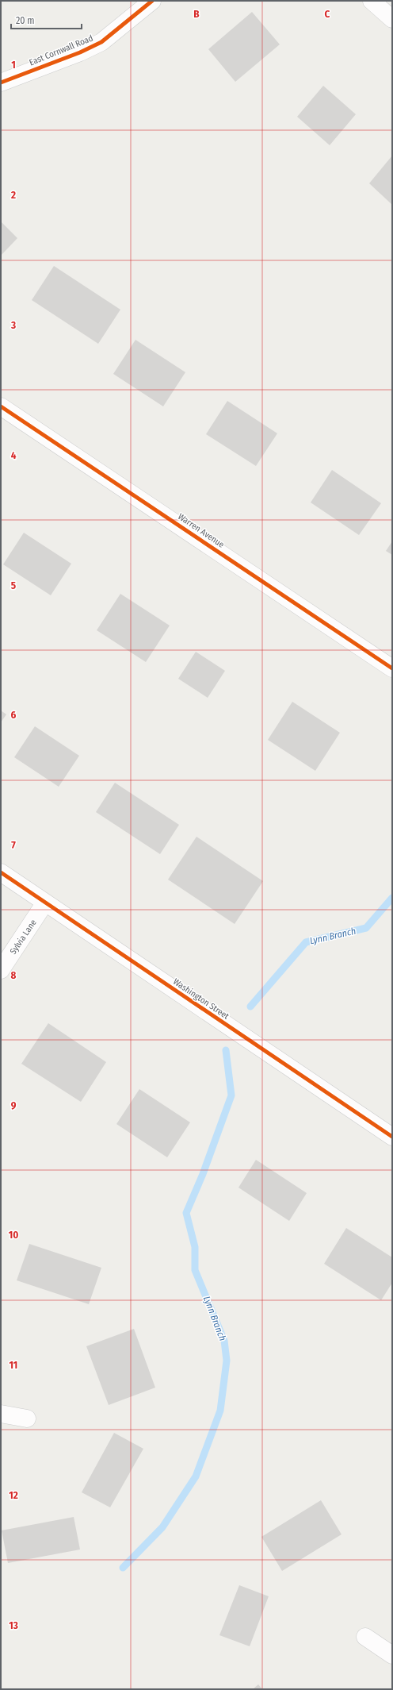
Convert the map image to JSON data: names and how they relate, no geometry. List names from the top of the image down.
{
  "streets": {
    "street": [
      "East Cornwall Road",
      "Warren Avenue",
      "Sylvia Lane",
      "Washington Street"
    ]
  },
  "crossings": [
    ["Sylvia Lane", "Washington Street"]
  ],
  "water": ["Lynn Branch"],
  "scale_bar": "20 m",
  "grid": {
    "columns": ["B", "C"],
    "rows": [
      "1",
      "2",
      "3",
      "4",
      "5",
      "6",
      "7",
      "8",
      "9",
      "10",
      "11",
      "12",
      "13"
    ]
  }
}
